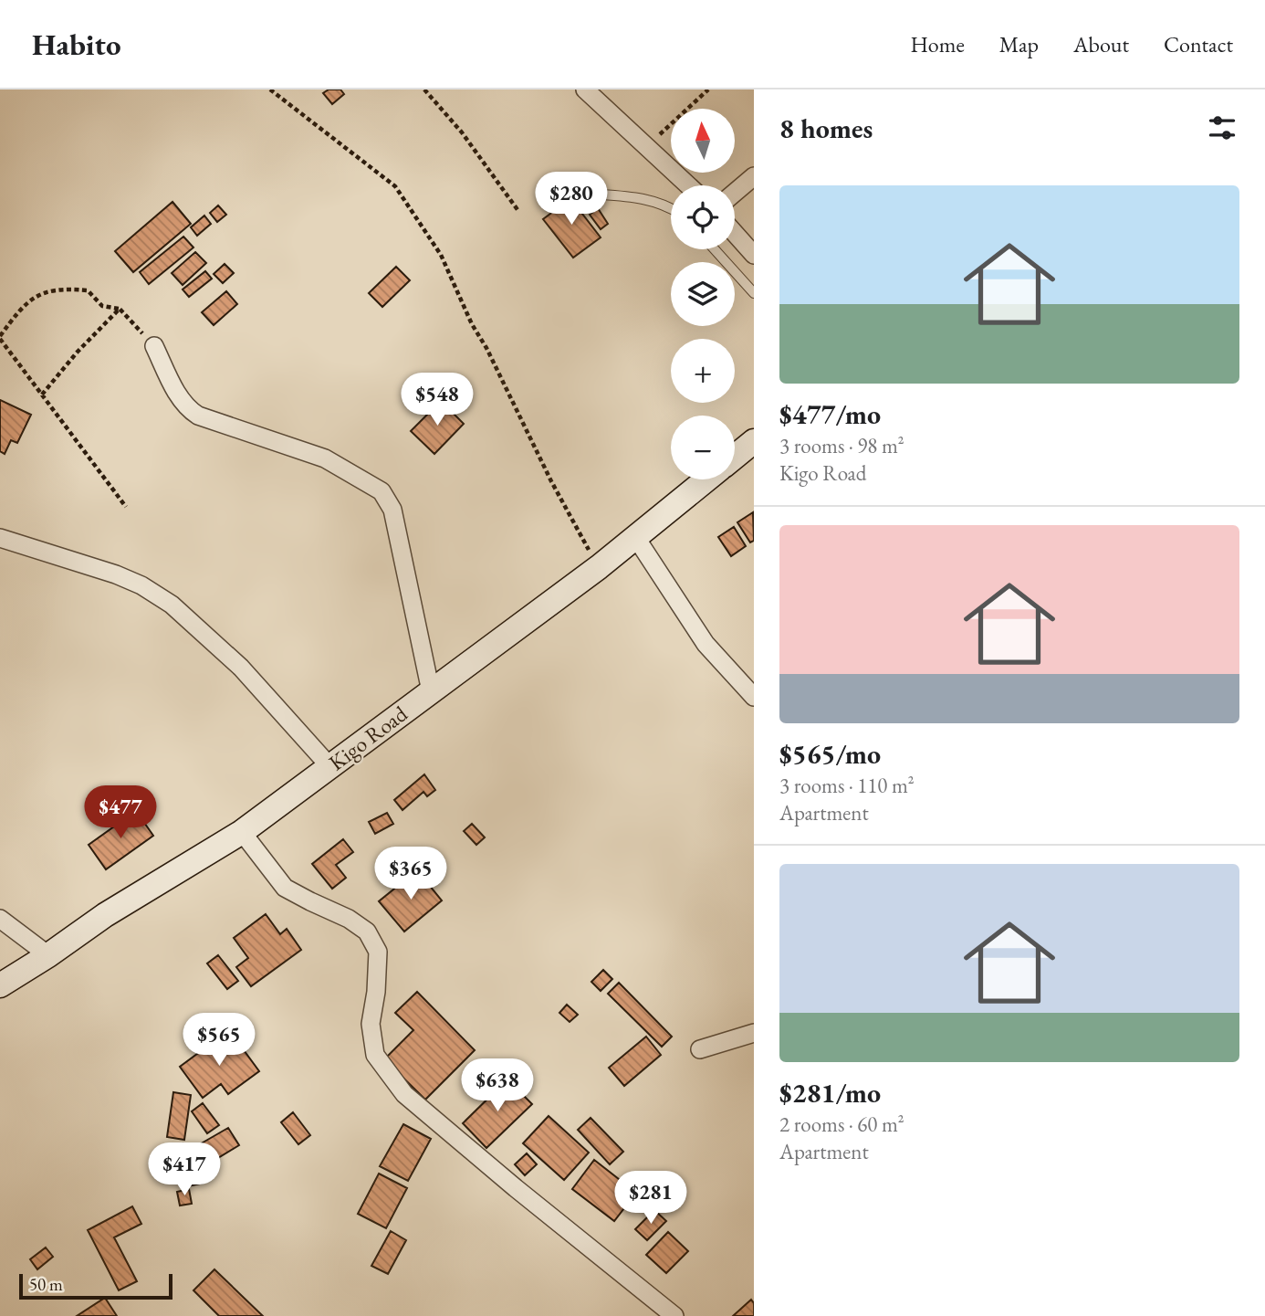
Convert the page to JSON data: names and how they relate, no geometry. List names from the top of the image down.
{
  "streets": {
    "street": ["Kigo Road"]
  },
  "scale_bar": "50 m",
  "north": "top",
  "page": {
    "header": "Habito",
    "nav": [
      "Home",
      "Map",
      "About",
      "Contact"
    ],
    "heading": "8 homes",
    "map_buttons": ["+", "−"],
    "list": [
      {
        "name": "$477/mo",
        "note": "3 rooms · 98 m² · Kigo Road"
      },
      {
        "name": "$565/mo",
        "note": "3 rooms · 110 m² · Apartment"
      },
      {
        "name": "$281/mo",
        "note": "2 rooms · 60 m² · Apartment"
      }
    ],
    "price": [
      "$280",
      "$548",
      "$477",
      "$365",
      "$565",
      "$638",
      "$417",
      "$281"
    ],
    "scale": "50 m"
  }
}
